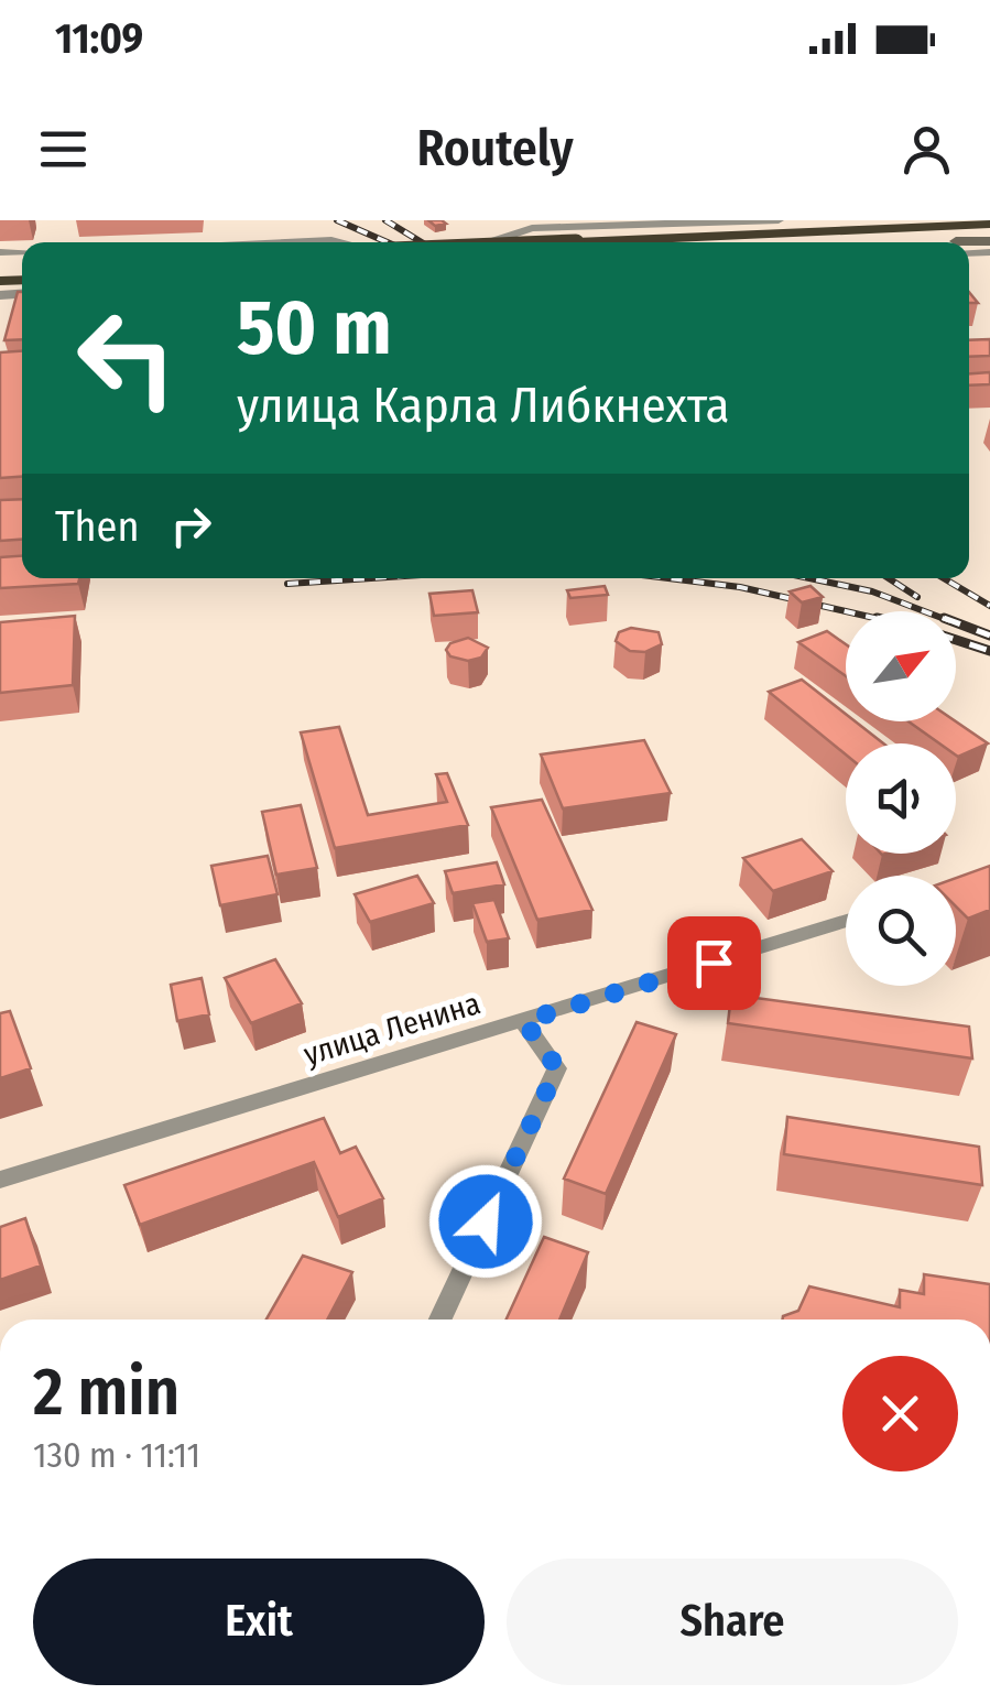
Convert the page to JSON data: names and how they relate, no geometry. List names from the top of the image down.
{
  "streets": {
    "street": ["улица Ленина"]
  },
  "north": "top right",
  "page": {
    "status": "11:09",
    "header": "Routely",
    "turn": ["50 m", "улица Карла Либкнехта"],
    "then": "Then",
    "heading": ["2 min", "130 m · 11:11"],
    "buttons": ["Exit", "Share"]
  }
}
